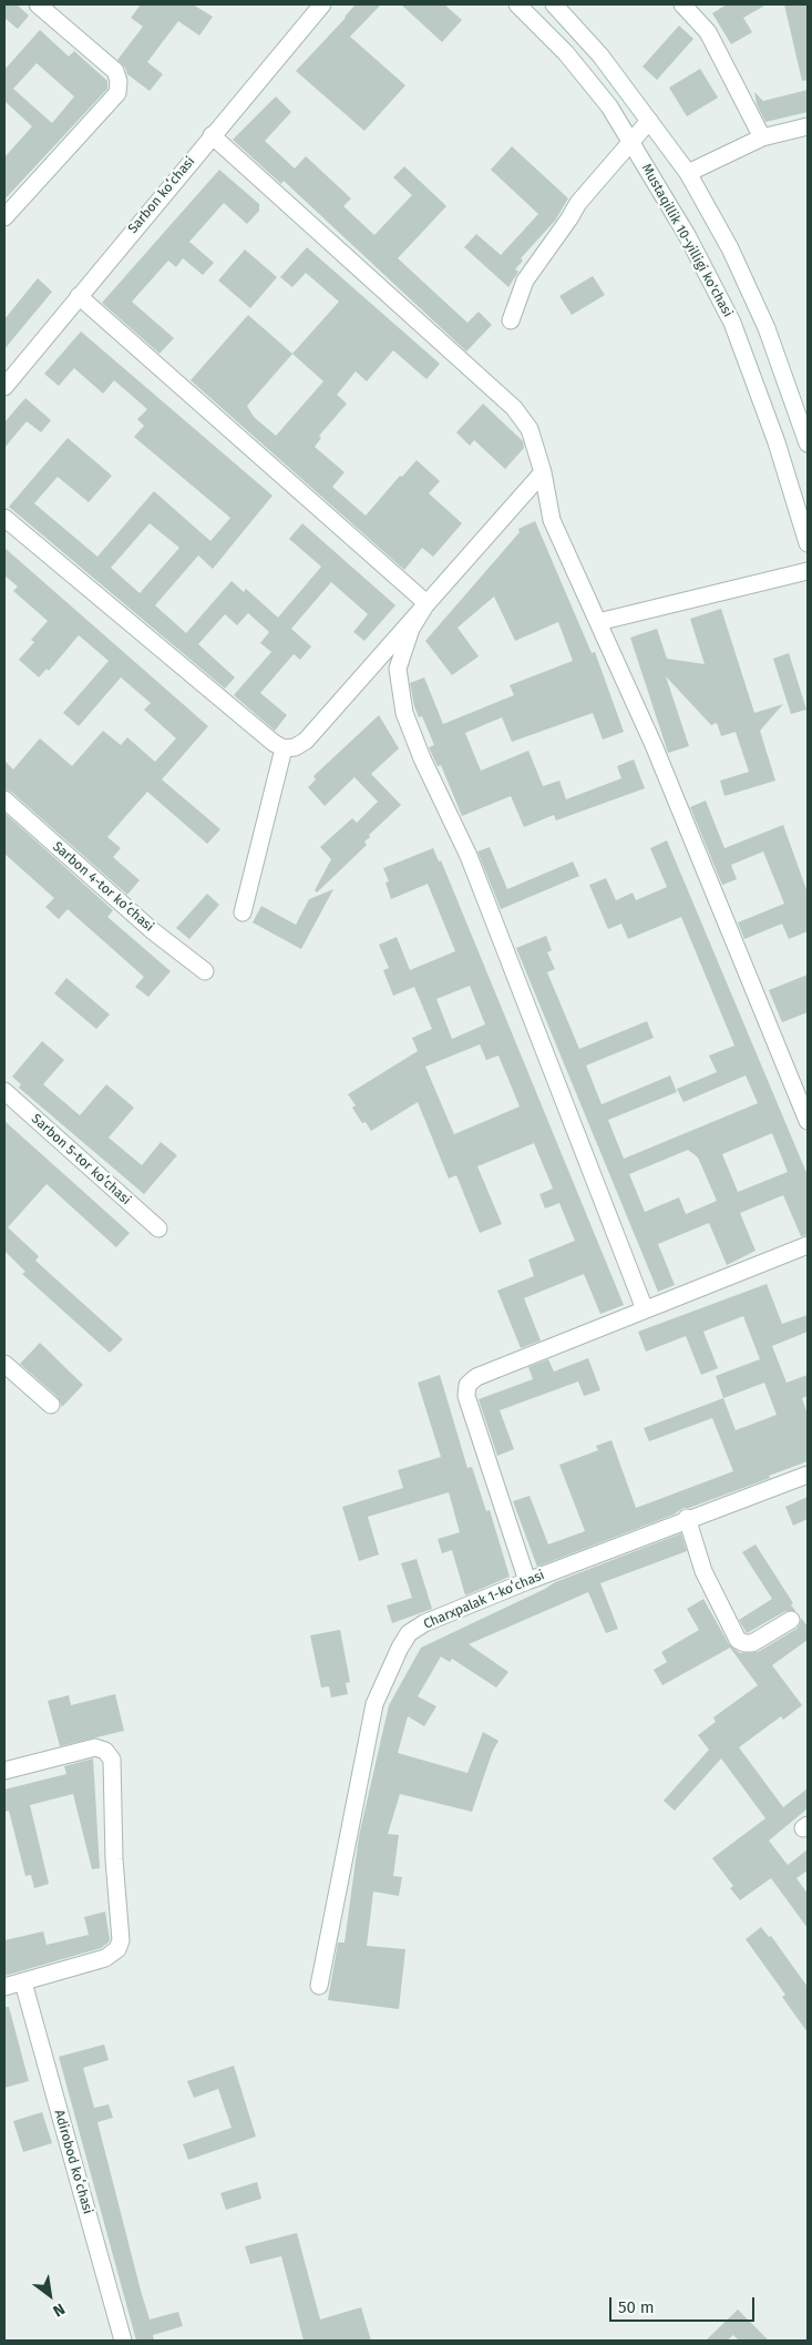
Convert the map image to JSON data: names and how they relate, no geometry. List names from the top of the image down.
{
  "streets": {
    "street": [
      "Sarbon koʻchasi",
      "Mustaqillik 10-yilligi ko'chasi",
      "Sarbon 4-tor koʻchasi",
      "Sarbon 5-tor koʻchasi",
      "Charxpalak 1-koʻchasi",
      "Adirobod koʻchasi"
    ]
  },
  "scale_bar": "50 m",
  "north": "bottom right"
}
